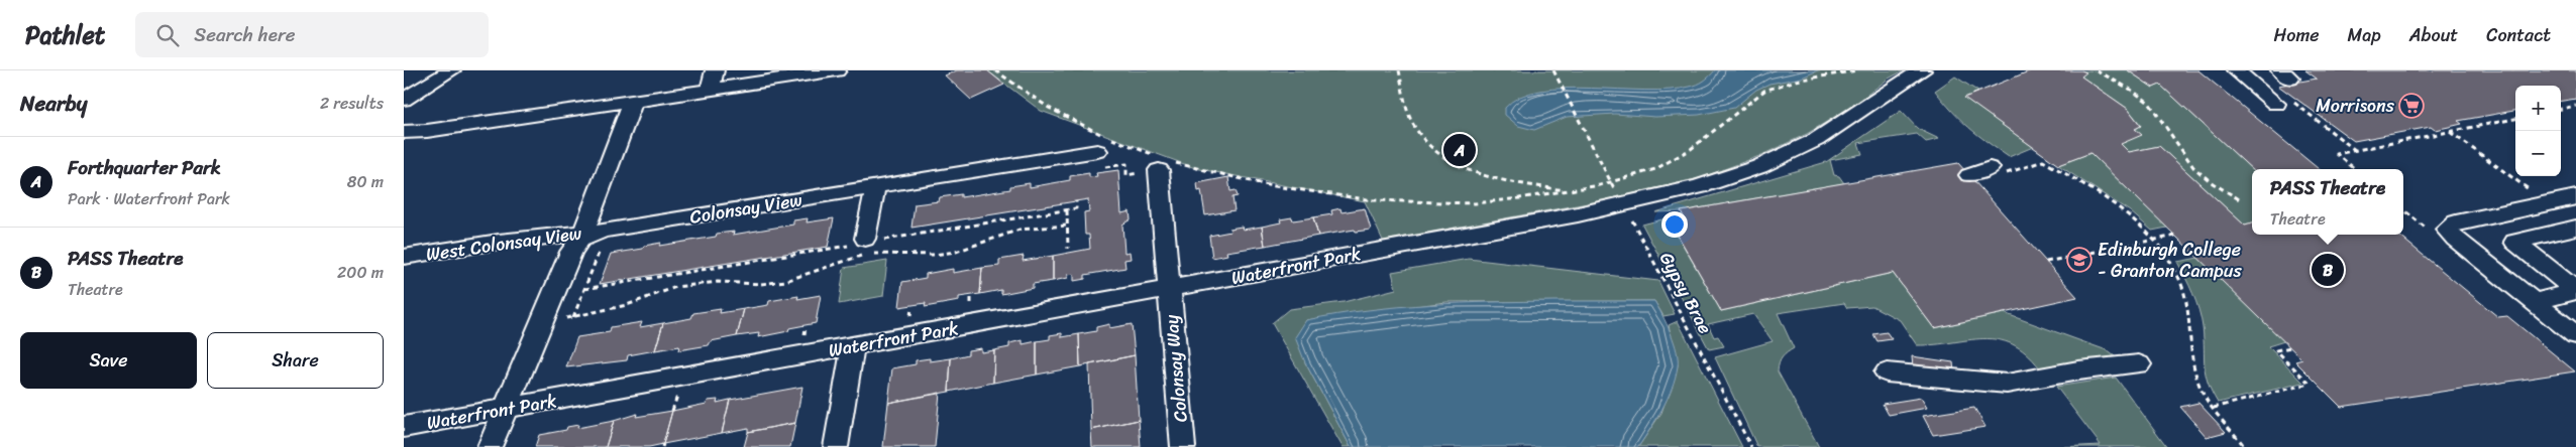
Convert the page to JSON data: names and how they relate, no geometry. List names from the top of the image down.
{
  "streets": {
    "street": [
      "Colonsay View",
      "West Colonsay View",
      "Waterfront Park",
      "Colonsay Way"
    ],
    "path": ["Gypsy Brae"]
  },
  "crossings": [
    ["Colonsay View", "West Colonsay View"],
    ["Waterfront Park", "Gypsy Brae"],
    ["Waterfront Park", "Colonsay Way"]
  ],
  "places": {
    "supermarket": ["Morrisons"],
    "school or university": ["Edinburgh College - Granton Campus"]
  },
  "page": {
    "header": "Pathlet",
    "search": "Search here",
    "nav": [
      "Home",
      "Map",
      "About",
      "Contact"
    ],
    "heading": ["Nearby", "2 results"],
    "map_buttons": ["+", "−"],
    "pins": ["A", "B"],
    "list": [
      {
        "mark": "A",
        "name": "Forthquarter Park",
        "note": "Park · Waterfront Park",
        "value": "80 m"
      },
      {
        "mark": "B",
        "name": "PASS Theatre",
        "note": "Theatre",
        "value": "200 m"
      }
    ],
    "popup": ["PASS Theatre", "Theatre"],
    "buttons": ["Save", "Share"]
  }
}
